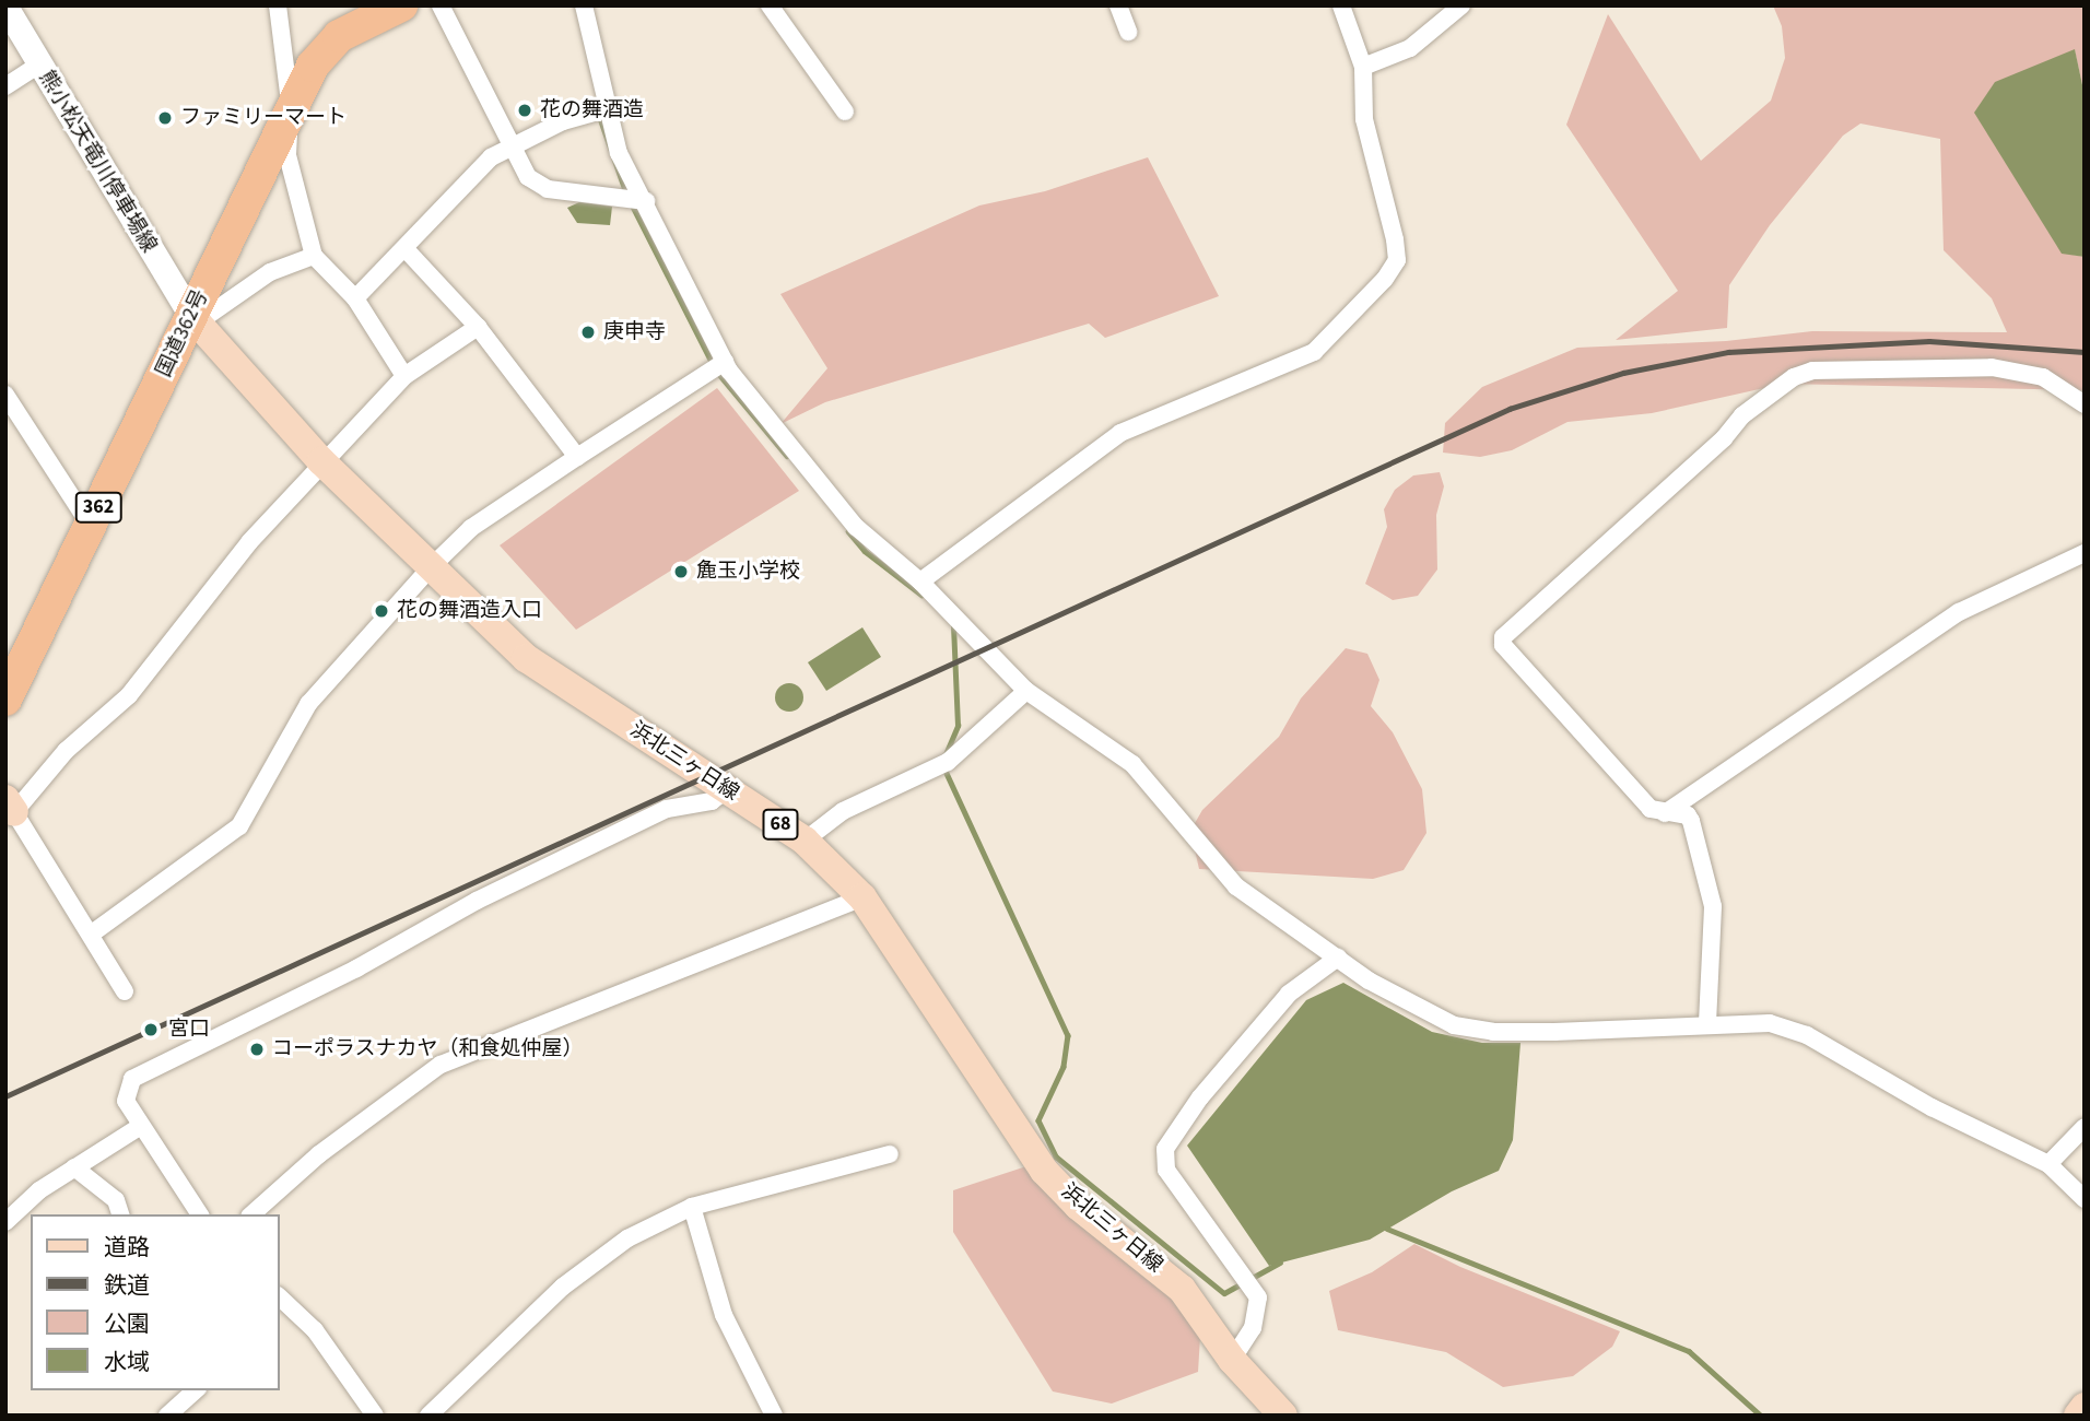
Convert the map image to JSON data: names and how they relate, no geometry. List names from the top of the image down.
{
  "streets": {
    "highway": ["国道362号", "362"],
    "main road": ["熊小松天竜川停車場線", "浜北三ヶ日線", "68"]
  },
  "crossings": [
    ["熊小松天竜川停車場線", "国道362号"],
    ["熊小松天竜川停車場線", "浜北三ヶ日線"],
    ["国道362号", "浜北三ヶ日線"]
  ],
  "places": [
    "花の舞酒造",
    "ファミリーマート",
    "庚申寺",
    "麁玉小学校",
    "花の舞酒造入口",
    "宮口",
    "コーポラスナカヤ（和食処仲屋）"
  ],
  "legend": [
    "道路",
    "鉄道",
    "公園",
    "水域"
  ]
}
